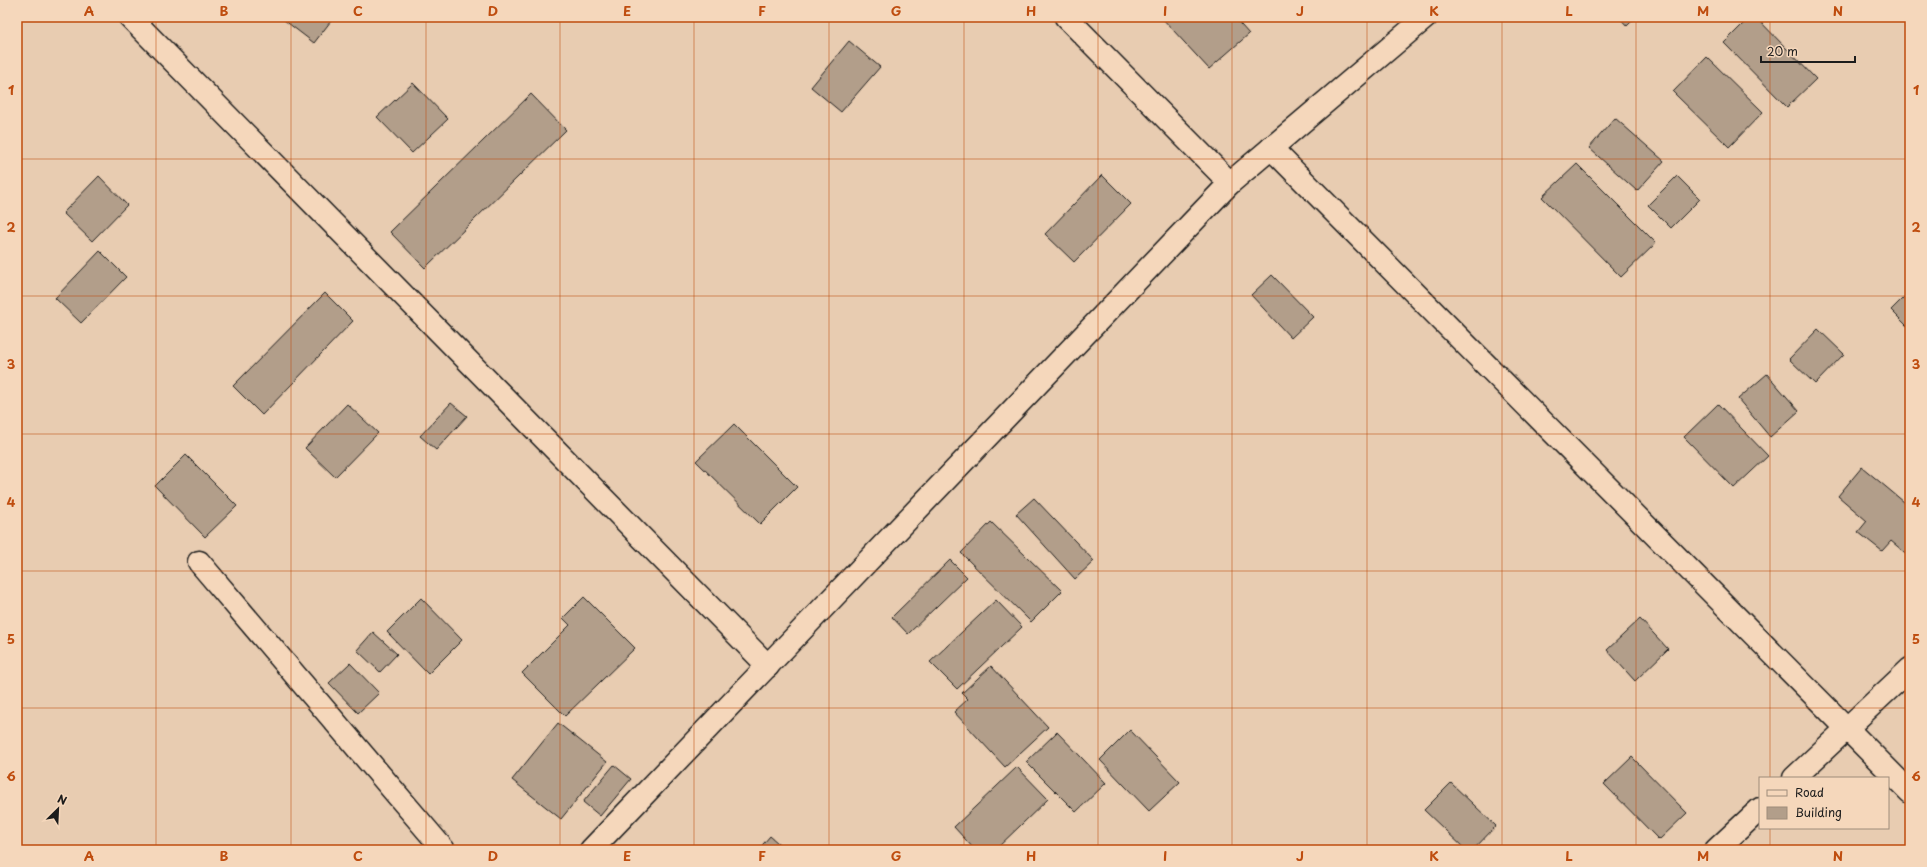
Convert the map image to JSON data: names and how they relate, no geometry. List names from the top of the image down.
{
  "legend": ["Road", "Building"],
  "scale_bar": "20 m",
  "north": "top right",
  "grid": {
    "columns": [
      "A",
      "B",
      "C",
      "D",
      "E",
      "F",
      "G",
      "H",
      "I",
      "J",
      "K",
      "L",
      "M",
      "N"
    ],
    "rows": [
      "1",
      "2",
      "3",
      "4",
      "5",
      "6"
    ]
  }
}
